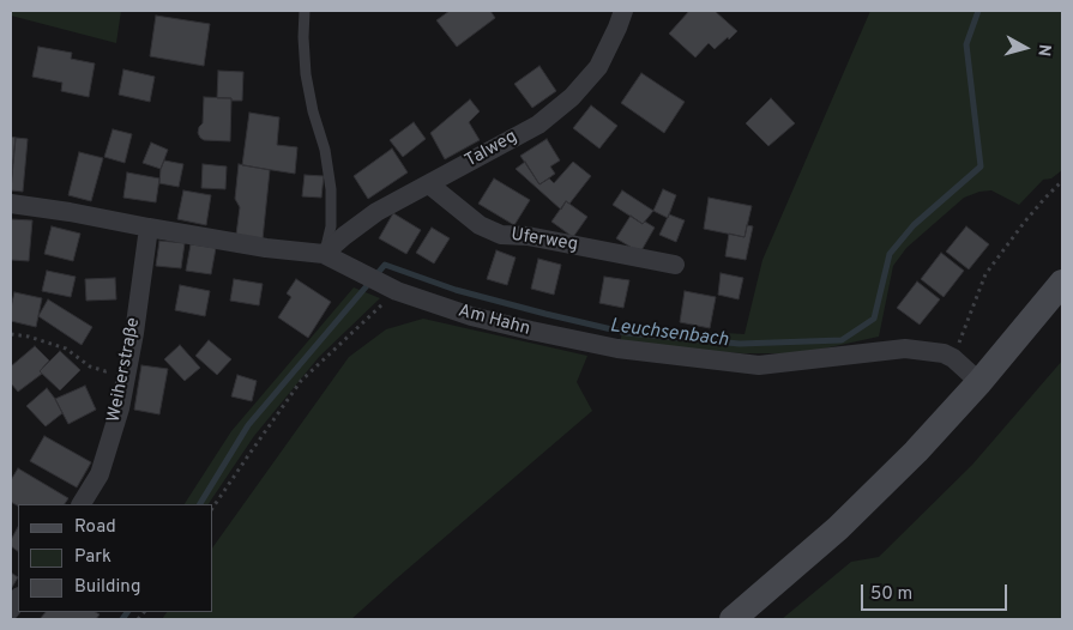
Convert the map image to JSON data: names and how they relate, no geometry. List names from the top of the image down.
{
  "streets": {
    "street": [
      "Talweg",
      "Uferweg",
      "Am Hahn",
      "Weiherstraße"
    ]
  },
  "crossings": [
    ["Talweg", "Uferweg"],
    ["Talweg", "Am Hahn"],
    ["Am Hahn", "Weiherstraße"]
  ],
  "water": ["Leuchsenbach"],
  "legend": ["Road", "Park", "Building"],
  "scale_bar": "50 m",
  "north": "right"
}
